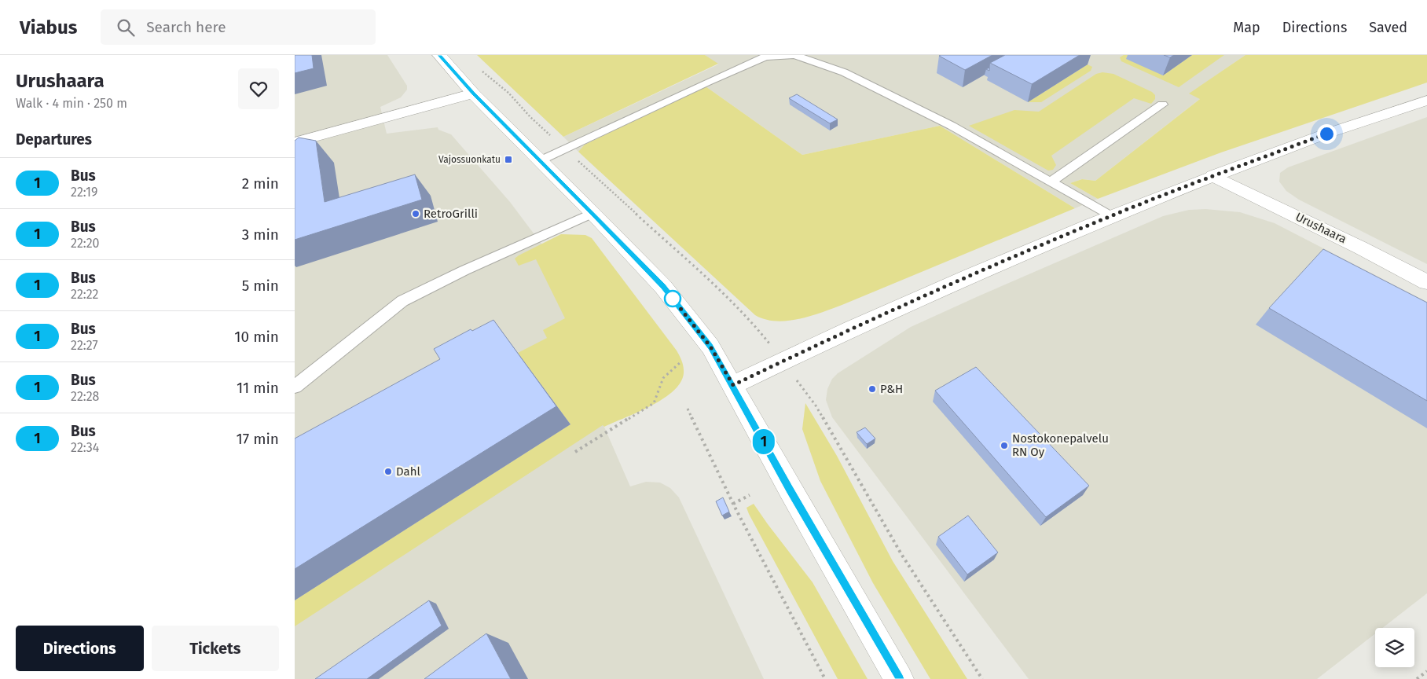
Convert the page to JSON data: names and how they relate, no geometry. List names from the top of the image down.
{
  "streets": {
    "street": ["Urushaara"]
  },
  "places": {
    "transit": ["Vajossuonkatu"],
    "other": [
      "RetroGrilli",
      "P&H",
      "Nostokonepalvelu RN Oy",
      "Dahl"
    ]
  },
  "lines": ["bus line 1"],
  "page": {
    "header": "Viabus",
    "search": "Search here",
    "nav": ["Map", "Directions", "Saved"],
    "heading": [
      ["Urushaara", "Walk · 4 min · 250 m"],
      "Departures"
    ],
    "on_map": "1",
    "list": [
      {
        "mark": "1",
        "name": "Bus",
        "note": "22:19",
        "value": "2 min"
      },
      {
        "mark": "1",
        "name": "Bus",
        "note": "22:20",
        "value": "3 min"
      },
      {
        "mark": "1",
        "name": "Bus",
        "note": "22:22",
        "value": "5 min"
      },
      {
        "mark": "1",
        "name": "Bus",
        "note": "22:27",
        "value": "10 min"
      },
      {
        "mark": "1",
        "name": "Bus",
        "note": "22:28",
        "value": "11 min"
      },
      {
        "mark": "1",
        "name": "Bus",
        "note": "22:34",
        "value": "17 min"
      }
    ],
    "buttons": ["Directions", "Tickets"]
  }
}
